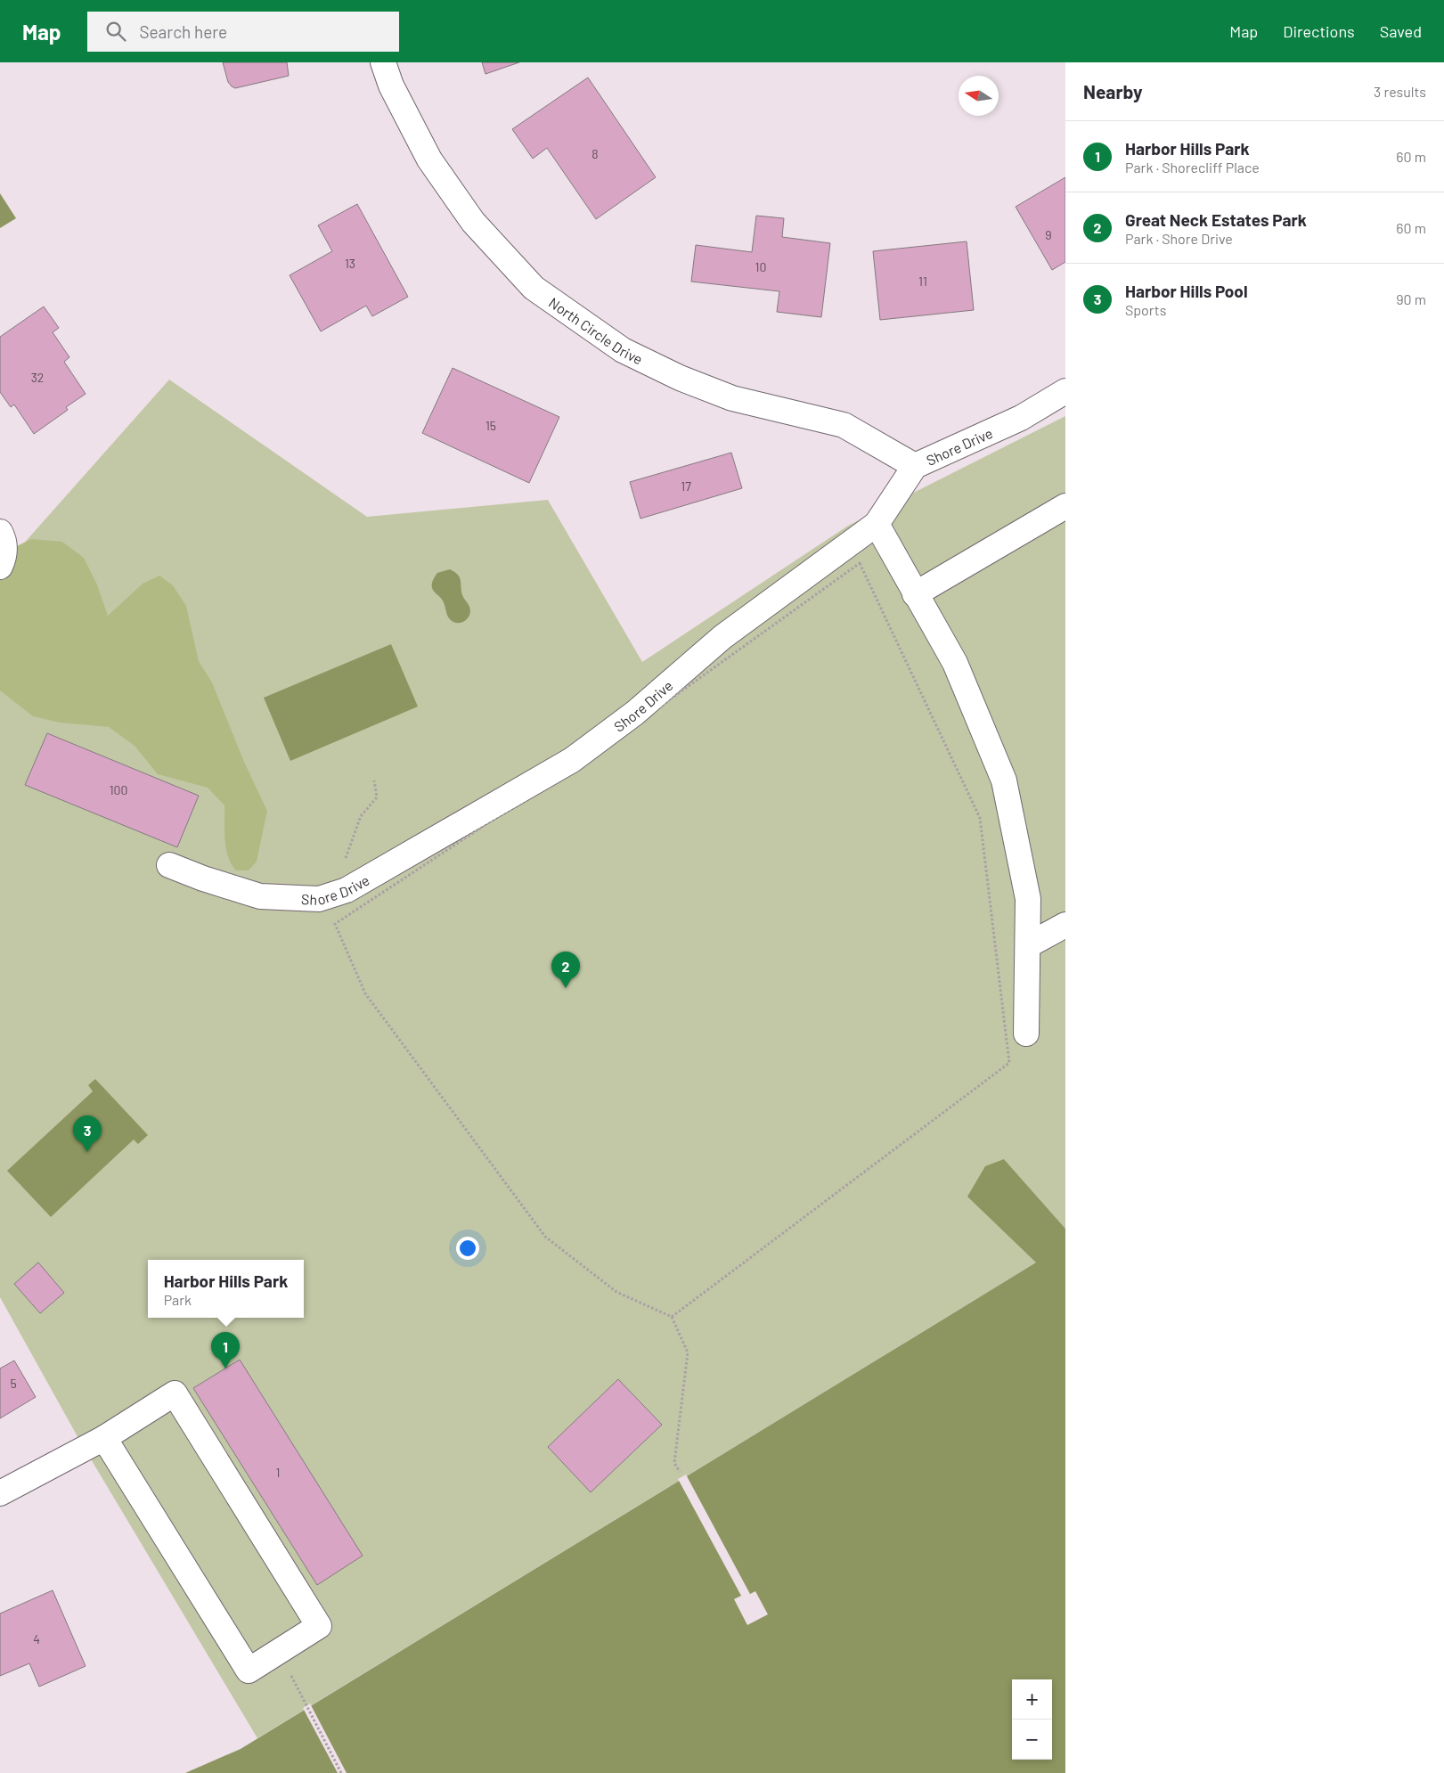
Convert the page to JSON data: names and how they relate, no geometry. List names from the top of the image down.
{
  "streets": {
    "street": ["North Circle Drive", "Shore Drive"]
  },
  "crossings": [
    ["North Circle Drive", "Shore Drive"]
  ],
  "house_numbers": [
    "8",
    "9",
    "13",
    "10",
    "11",
    "32",
    "15",
    "17",
    "100",
    "5",
    "1",
    "4"
  ],
  "north": "left",
  "page": {
    "header": "Map",
    "search": "Search here",
    "nav": ["Map", "Directions", "Saved"],
    "heading": ["Nearby", "3 results"],
    "list": [
      {
        "mark": "1",
        "name": "Harbor Hills Park",
        "note": "Park · Shorecliff Place",
        "value": "60 m"
      },
      {
        "mark": "2",
        "name": "Great Neck Estates Park",
        "note": "Park · Shore Drive",
        "value": "60 m"
      },
      {
        "mark": "3",
        "name": "Harbor Hills Pool",
        "note": "Sports",
        "value": "90 m"
      }
    ],
    "pins": ["2", "3", "1"],
    "popup": ["Harbor Hills Park", "Park"],
    "map_buttons": ["+", "−"]
  }
}
